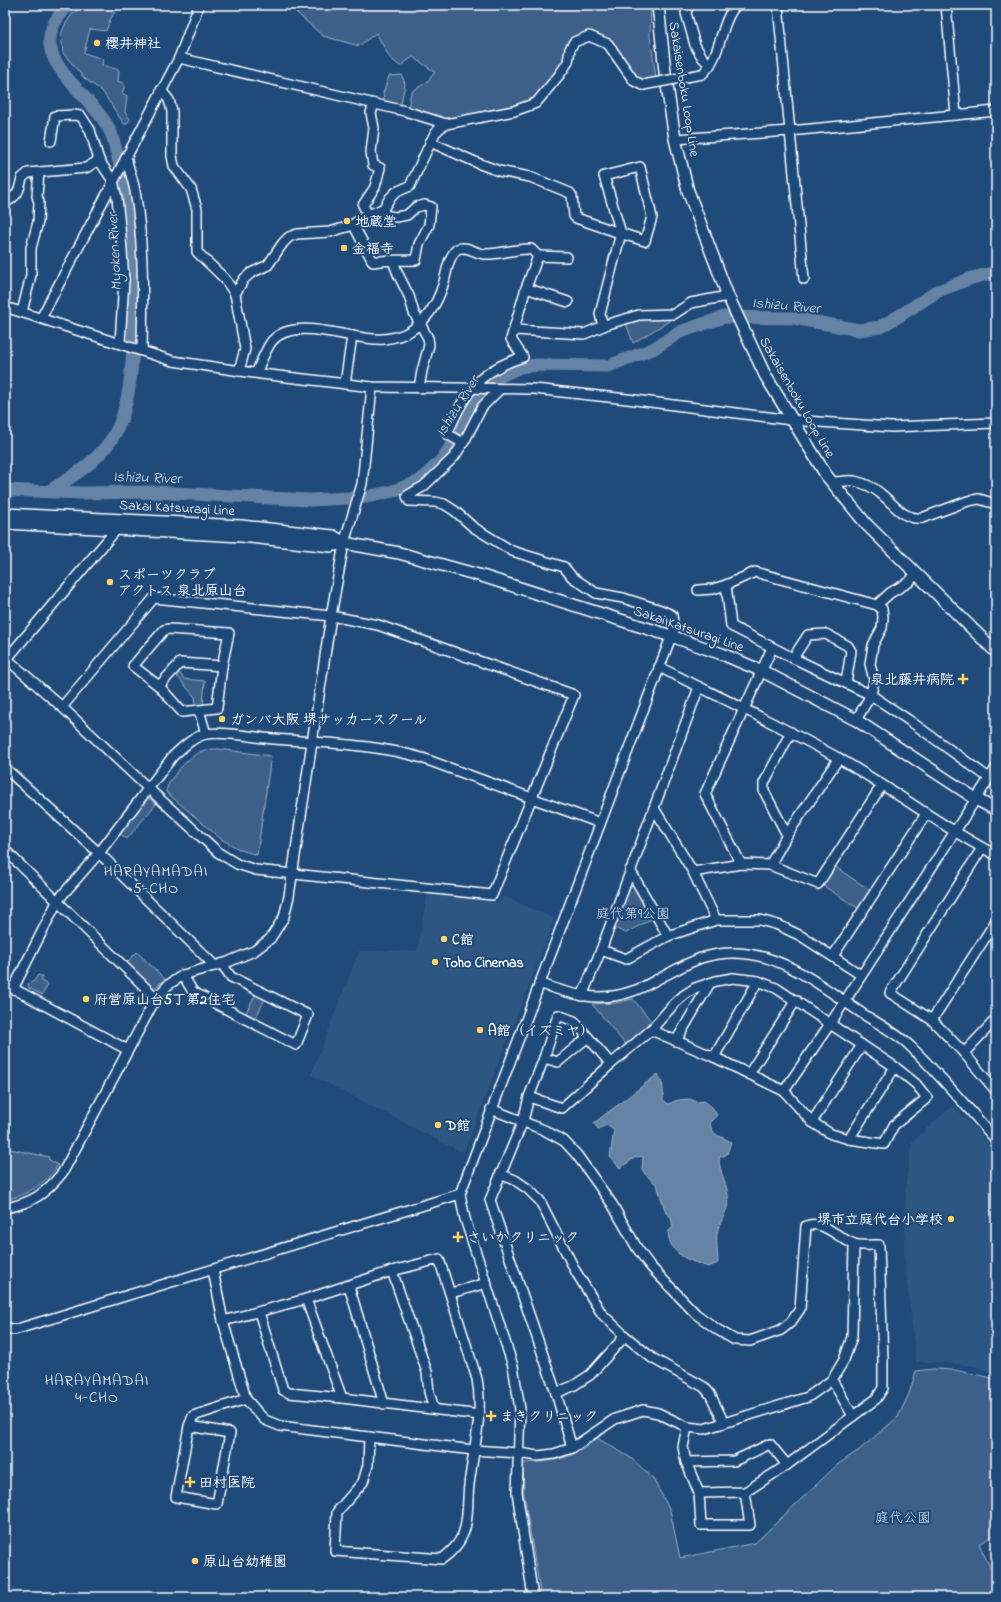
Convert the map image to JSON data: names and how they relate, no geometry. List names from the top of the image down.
{
  "streets": {
    "main road": ["Sakaisenboku Loop Line", "Sakai Katsuragi Line"]
  },
  "districts": ["HARAYAMADAI 5-CHO", "HARAYAMADAI 4-CHO"],
  "water": ["Myoken River", "Ishizu River"],
  "parks": ["庭代第9公園", "庭代公園"],
  "places": {
    "other": [
      "櫻井神社",
      "地蔵堂",
      "金福寺",
      "スポーツクラブ アクトス 泉北原山台",
      "ガンバ大阪 堺サッカースクール",
      "C館",
      "Toho Cinemas",
      "府営原山台5丁第2住宅",
      "A館（イズミヤ）",
      "D館",
      "堺市立庭代台小学校",
      "原山台幼稚園"
    ],
    "health": [
      "泉北藤井病院",
      "さいかクリニック",
      "まきクリニック",
      "田村医院"
    ]
  }
}
